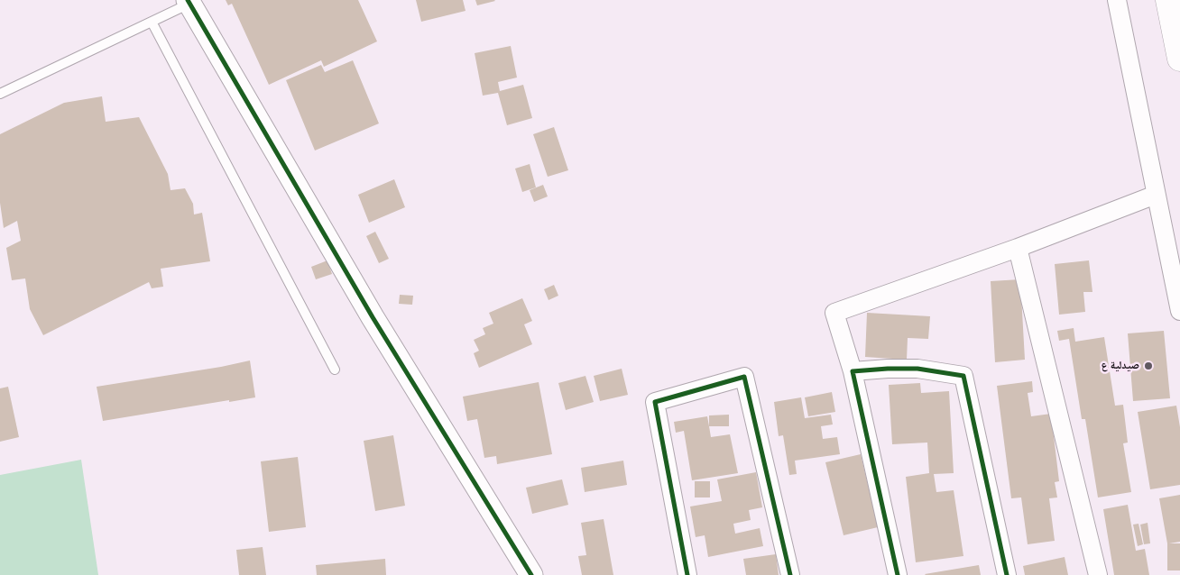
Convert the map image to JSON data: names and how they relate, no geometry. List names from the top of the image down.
{
  "places": ["صيدلية ع"]
}
